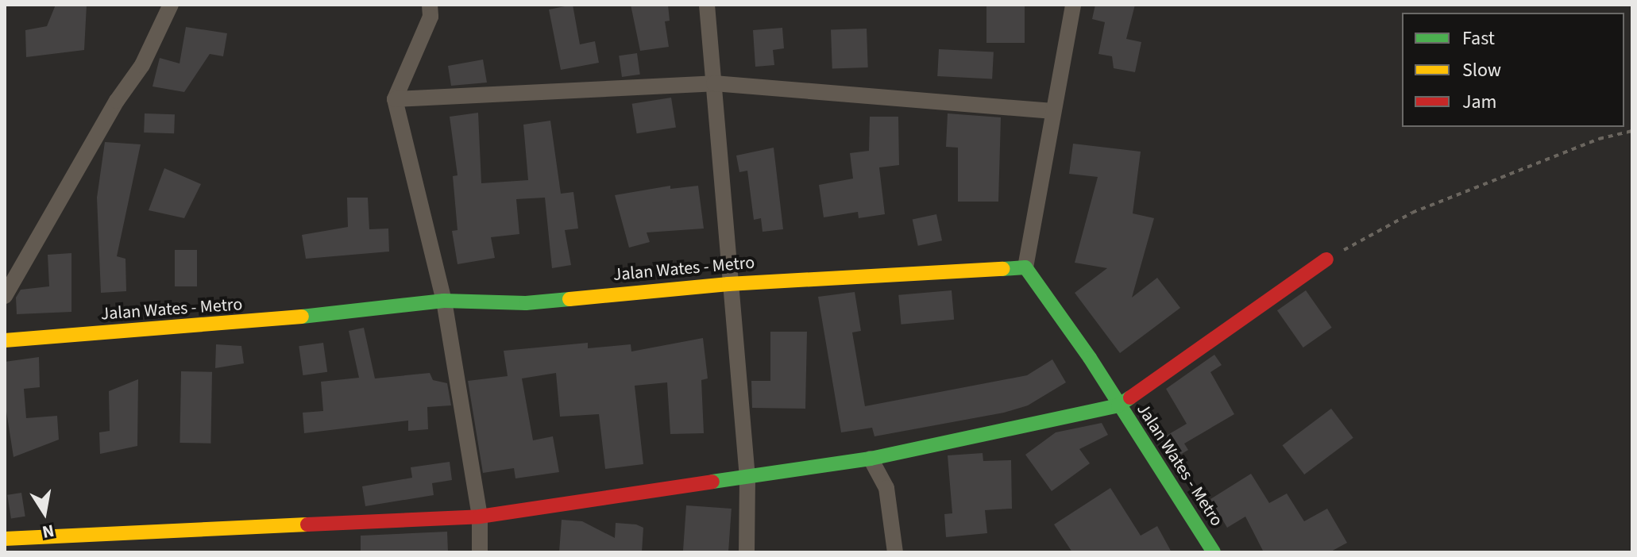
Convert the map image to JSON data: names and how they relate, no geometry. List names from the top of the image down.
{
  "streets": {
    "street": ["Jalan Wates - Metro"]
  },
  "legend": ["Fast", "Slow", "Jam"],
  "north": "bottom"
}
